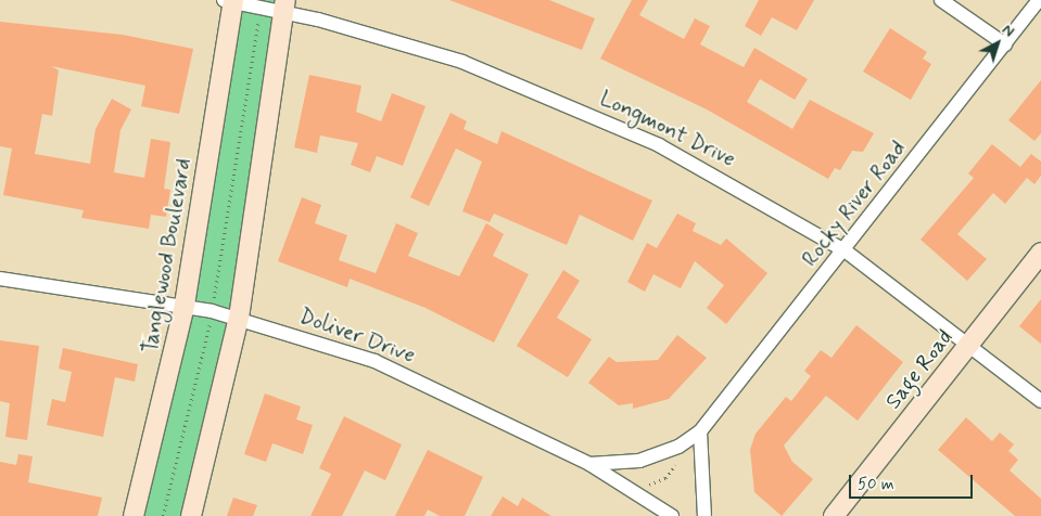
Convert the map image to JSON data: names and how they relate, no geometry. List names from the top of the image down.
{
  "streets": {
    "street": [
      "Longmont Drive",
      "Rocky River Road",
      "Tanglewood Boulevard",
      "Doliver Drive",
      "Sage Road"
    ]
  },
  "crossings": [
    ["Longmont Drive", "Rocky River Road"],
    ["Longmont Drive", "Tanglewood Boulevard"],
    ["Longmont Drive", "Sage Road"],
    ["Rocky River Road", "Doliver Drive"],
    ["Tanglewood Boulevard", "Doliver Drive"]
  ],
  "scale_bar": "50 m",
  "north": "top right"
}
